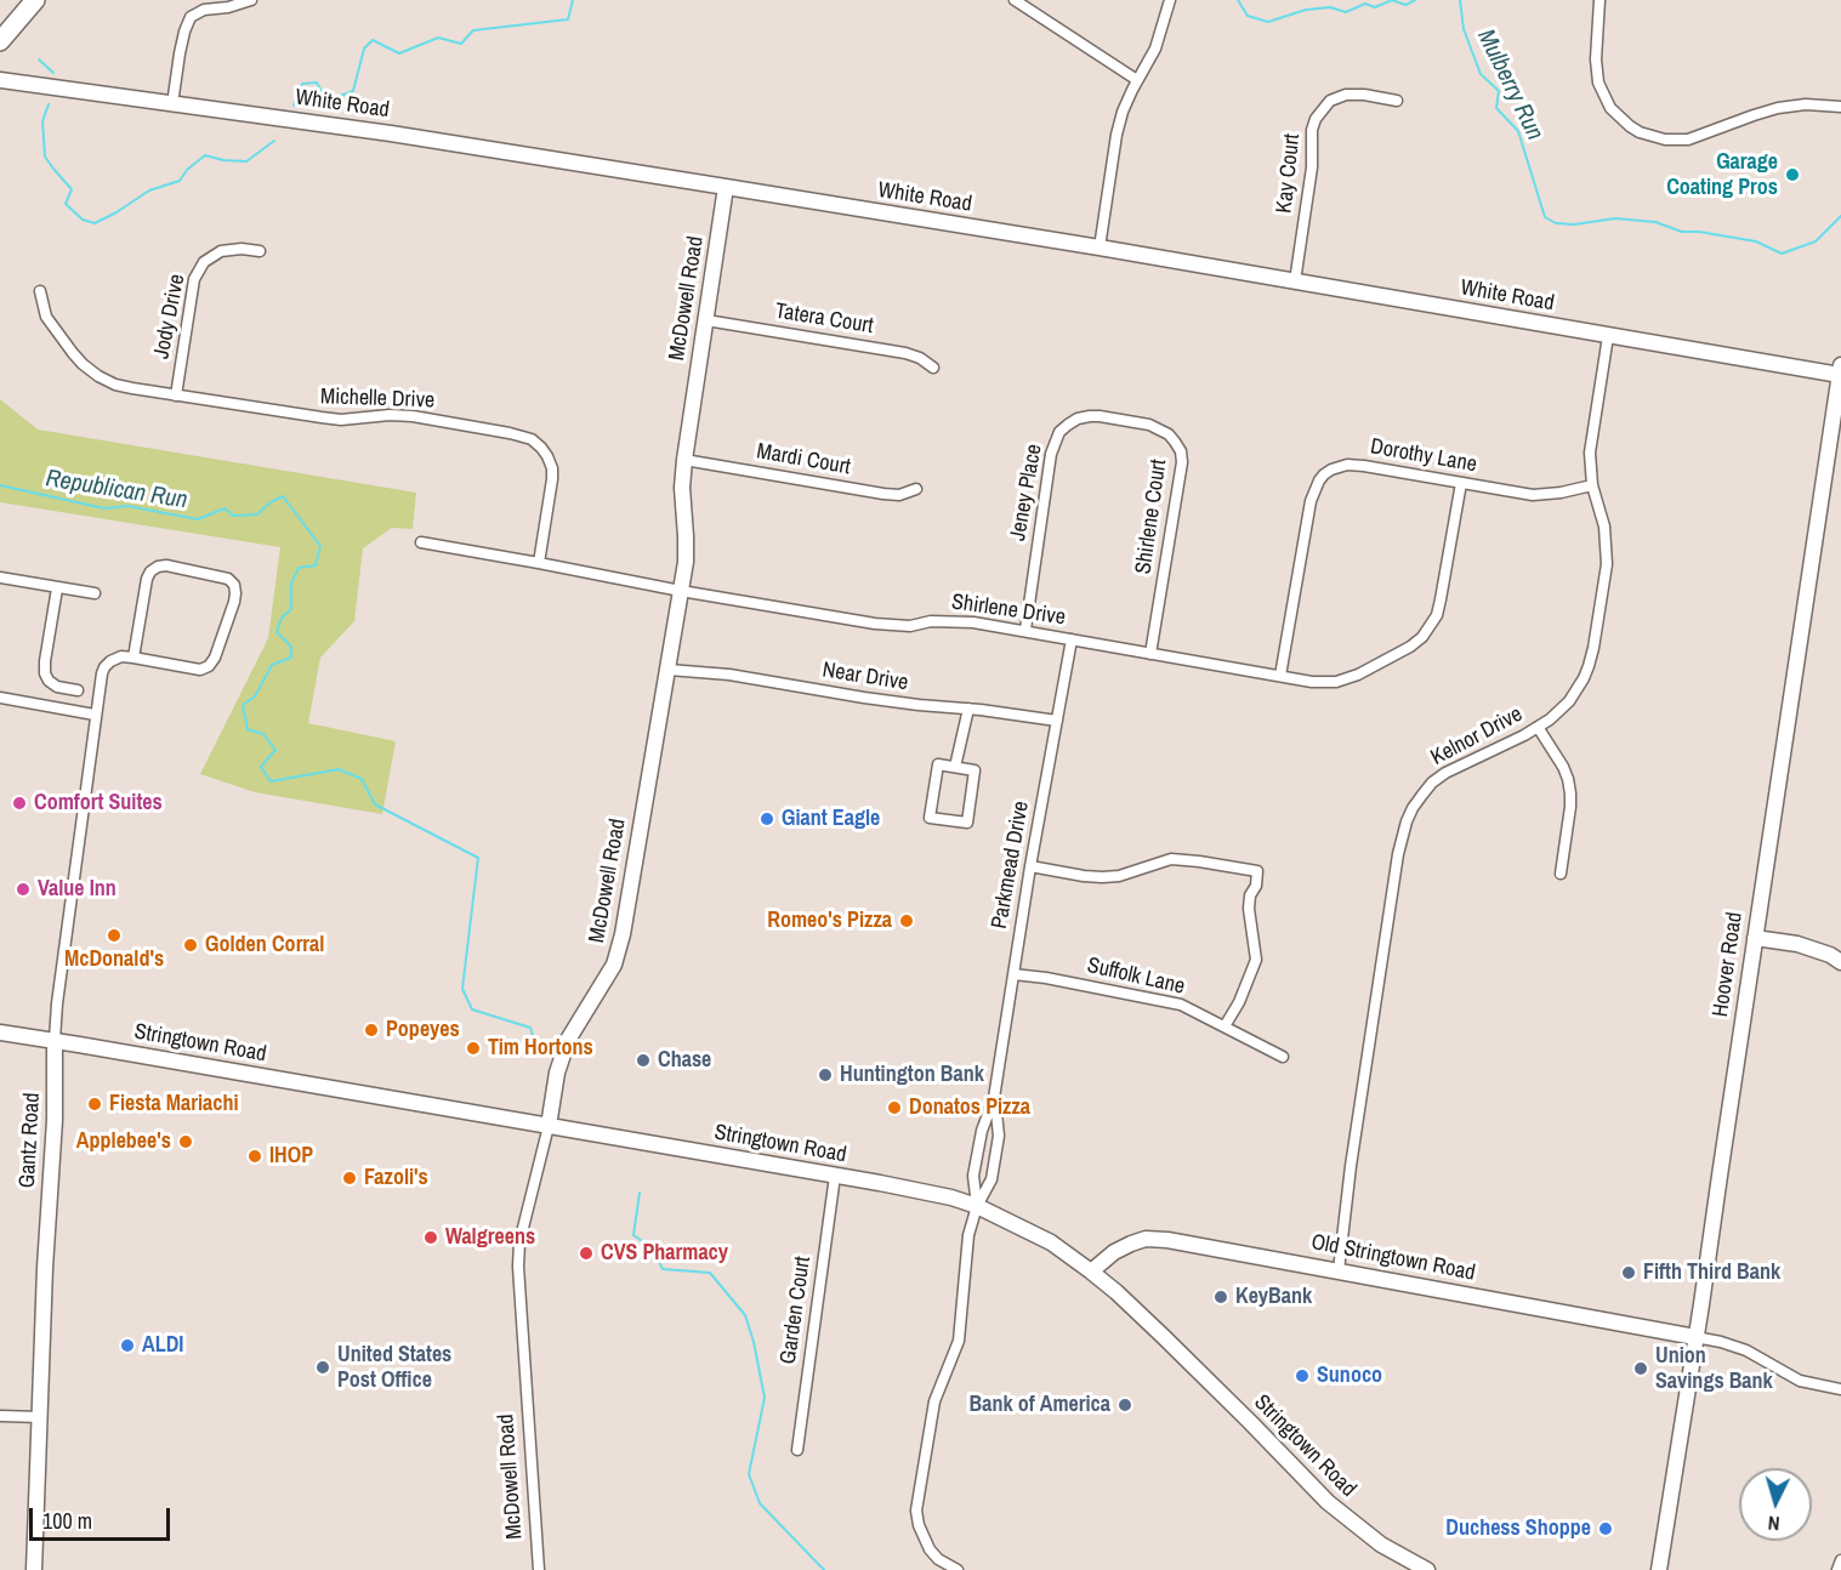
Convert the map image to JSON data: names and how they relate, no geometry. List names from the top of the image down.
{
  "streets": {
    "street": [
      "White Road",
      "Kay Court",
      "McDowell Road",
      "Jody Drive",
      "Tatera Court",
      "Michelle Drive",
      "Dorothy Lane",
      "Mardi Court",
      "Jeney Place",
      "Shirlene Court",
      "Shirlene Drive",
      "Near Drive",
      "Kelnor Drive",
      "Parkmead Drive",
      "Hoover Road",
      "Suffolk Lane",
      "Stringtown Road",
      "Gantz Road",
      "Old Stringtown Road",
      "Garden Court"
    ]
  },
  "crossings": [
    ["White Road", "Kay Court"],
    ["White Road", "McDowell Road"],
    ["White Road", "Kelnor Drive"],
    ["White Road", "Hoover Road"],
    ["McDowell Road", "Tatera Court"],
    ["McDowell Road", "Mardi Court"],
    ["McDowell Road", "Shirlene Drive"],
    ["McDowell Road", "Near Drive"],
    ["McDowell Road", "Stringtown Road"],
    ["Jody Drive", "Michelle Drive"],
    ["Michelle Drive", "Shirlene Drive"],
    ["Dorothy Lane", "Shirlene Drive"],
    ["Dorothy Lane", "Kelnor Drive"],
    ["Jeney Place", "Shirlene Court"],
    ["Jeney Place", "Shirlene Drive"],
    ["Shirlene Court", "Shirlene Drive"],
    ["Shirlene Drive", "Parkmead Drive"],
    ["Near Drive", "Parkmead Drive"],
    ["Kelnor Drive", "Old Stringtown Road"],
    ["Parkmead Drive", "Suffolk Lane"],
    ["Parkmead Drive", "Stringtown Road"],
    ["Hoover Road", "Old Stringtown Road"],
    ["Stringtown Road", "Gantz Road"],
    ["Stringtown Road", "Old Stringtown Road"],
    ["Stringtown Road", "Garden Court"]
  ],
  "water": ["Mulberry Run", "Republican Run"],
  "places": [
    "Garage Coating Pros",
    "Comfort Suites",
    "Giant Eagle",
    "Value Inn",
    "Romeo's Pizza",
    "McDonald's",
    "Golden Corral",
    "Popeyes",
    "Tim Hortons",
    "Chase",
    "Huntington Bank",
    "Fiesta Mariachi",
    "Donatos Pizza",
    "Applebee's",
    "IHOP",
    "Fazoli's",
    "Walgreens",
    "CVS Pharmacy",
    "Fifth Third Bank",
    "KeyBank",
    "ALDI",
    "United States Post Office",
    "Union Savings Bank",
    "Sunoco",
    "Bank of America",
    "Duchess Shoppe"
  ],
  "scale_bar": "100 m",
  "north": "bottom"
}
